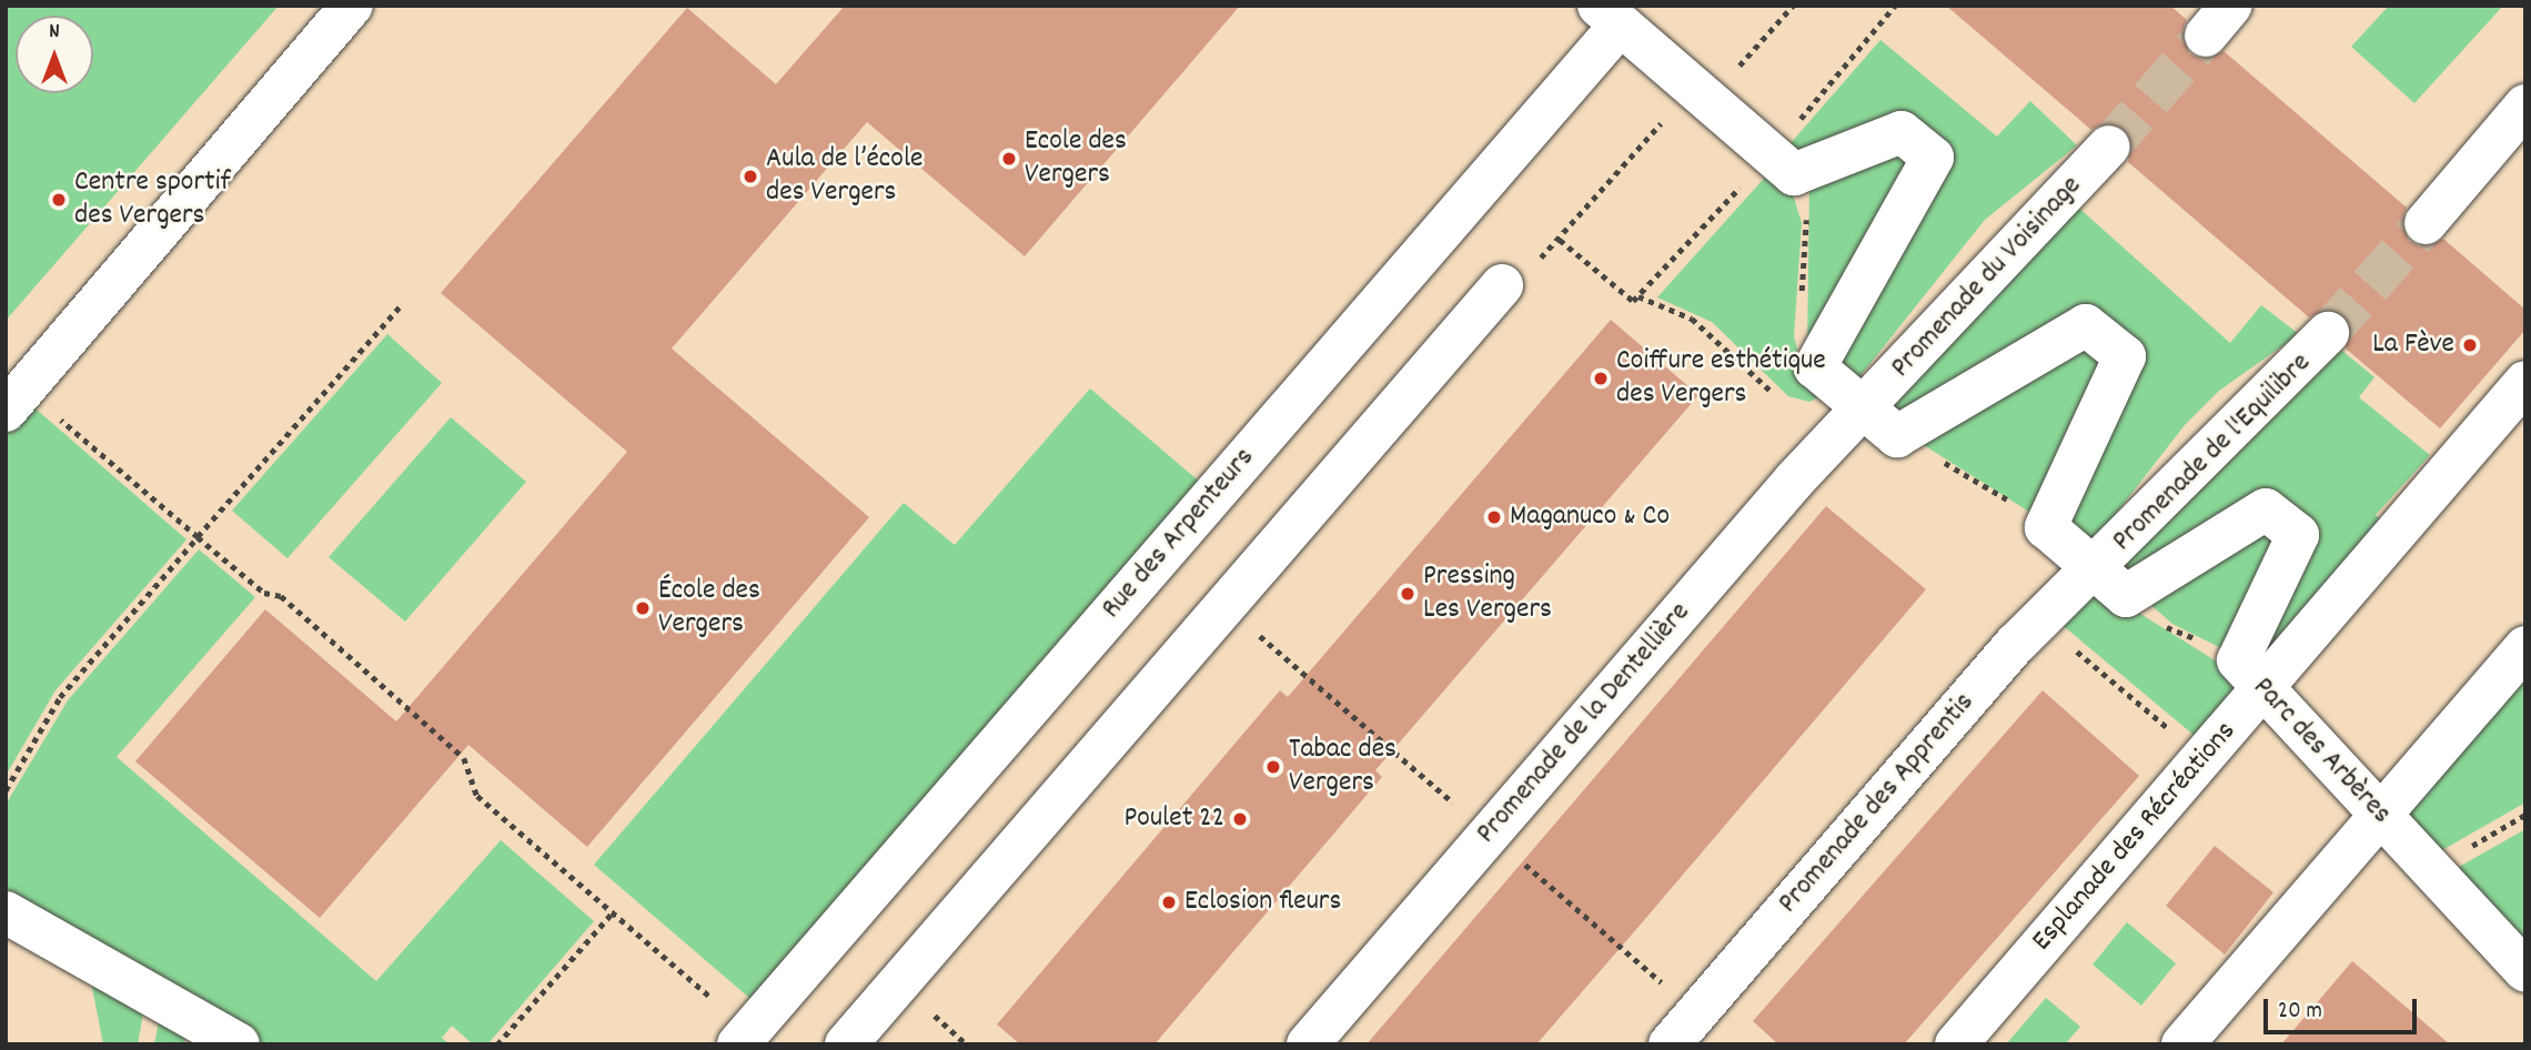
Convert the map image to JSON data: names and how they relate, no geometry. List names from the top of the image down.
{
  "streets": {
    "street": [
      "Promenade du Voisinage",
      "Promenade de l'Equilibre",
      "Rue des Arpenteurs",
      "Promenade de la Dentellière",
      "Parc des Arbères",
      "Promenade des Apprentis",
      "Esplanade des Récréations"
    ]
  },
  "crossings": [
    ["Promenade du Voisinage", "Promenade de la Dentellière"],
    ["Promenade de l'Equilibre", "Parc des Arbères"],
    ["Promenade de l'Equilibre", "Promenade des Apprentis"],
    ["Parc des Arbères", "Promenade des Apprentis"],
    ["Parc des Arbères", "Esplanade des Récréations"]
  ],
  "places": [
    "Ecole des Vergers",
    "Aula de l’école des Vergers",
    "Centre sportif des Vergers",
    "La Fève",
    "Coiffure esthétique des Vergers",
    "Maganuco & Co",
    "Pressing Les Vergers",
    "École des Vergers",
    "Tabac des Vergers",
    "Poulet 22",
    "Eclosion fleurs"
  ],
  "scale_bar": "20 m",
  "north": "top"
}
